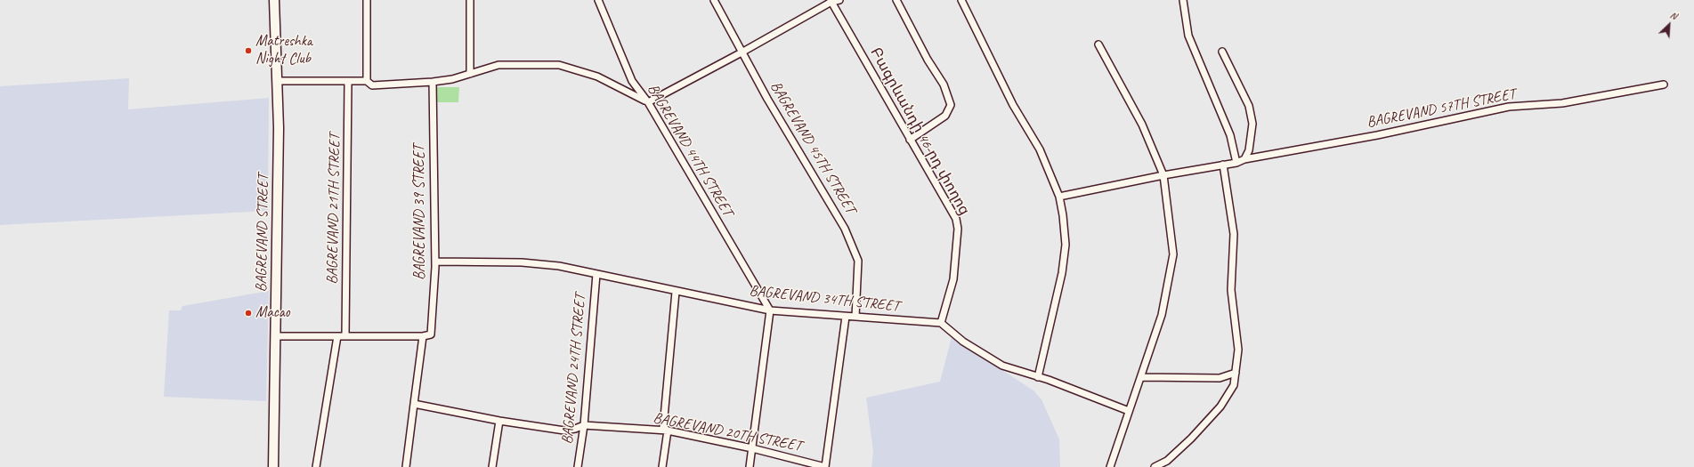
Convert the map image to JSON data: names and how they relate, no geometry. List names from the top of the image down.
{
  "streets": {
    "main road": ["BAGREVAND STREET"],
    "street": [
      "BAGREVAND 57TH STREET",
      "Բագրևանդի 46-րդ փողոց",
      "BAGREVAND 45TH STREET",
      "BAGREVAND 44TH STREET",
      "BAGREVAND 21TH STREET",
      "BAGREVAND 39 STREET",
      "BAGREVAND 34TH STREET",
      "BAGREVAND 24TH STREET",
      "BAGREVAND 20TH STREET"
    ]
  },
  "crossings": [
    ["Բագրևանդի 46-րդ փողոց", "BAGREVAND 34TH STREET"],
    ["BAGREVAND 45TH STREET", "BAGREVAND 34TH STREET"],
    ["BAGREVAND 44TH STREET", "BAGREVAND 34TH STREET"],
    ["BAGREVAND 39 STREET", "BAGREVAND 34TH STREET"],
    ["BAGREVAND 34TH STREET", "BAGREVAND 24TH STREET"],
    ["BAGREVAND 24TH STREET", "BAGREVAND 20TH STREET"]
  ],
  "places": ["Matreshka Night Club", "Macao"],
  "north": "top right"
}
